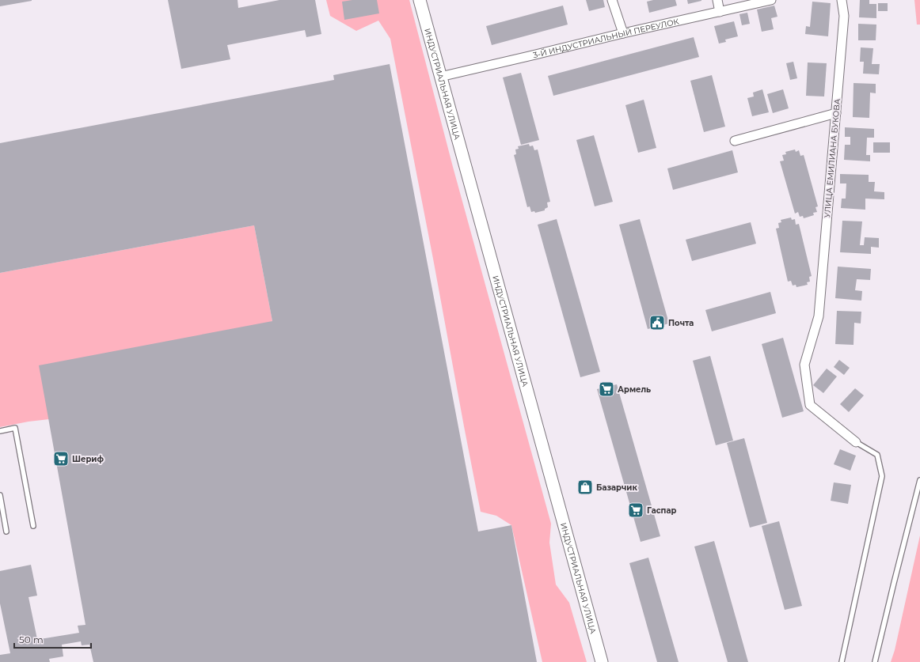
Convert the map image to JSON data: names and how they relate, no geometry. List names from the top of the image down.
{
  "streets": {
    "street": ["3-Й ИНДУСТРИАЛЬНЫЙ ПЕРЕУЛОК", "ИНДУСТРИАЛЬНАЯ УЛИЦА", "УЛИЦА ЕМИЛИАНА БУКОВА"]
  },
  "crossings": [
    ["3-Й ИНДУСТРИАЛЬНЫЙ ПЕРЕУЛОК", "ИНДУСТРИАЛЬНАЯ УЛИЦА"]
  ],
  "places": {
    "public building": ["Почта"],
    "supermarket": ["Армель", "Шериф", "Гаспар"],
    "shop": ["Базарчик"]
  },
  "scale_bar": "50 m"
}
